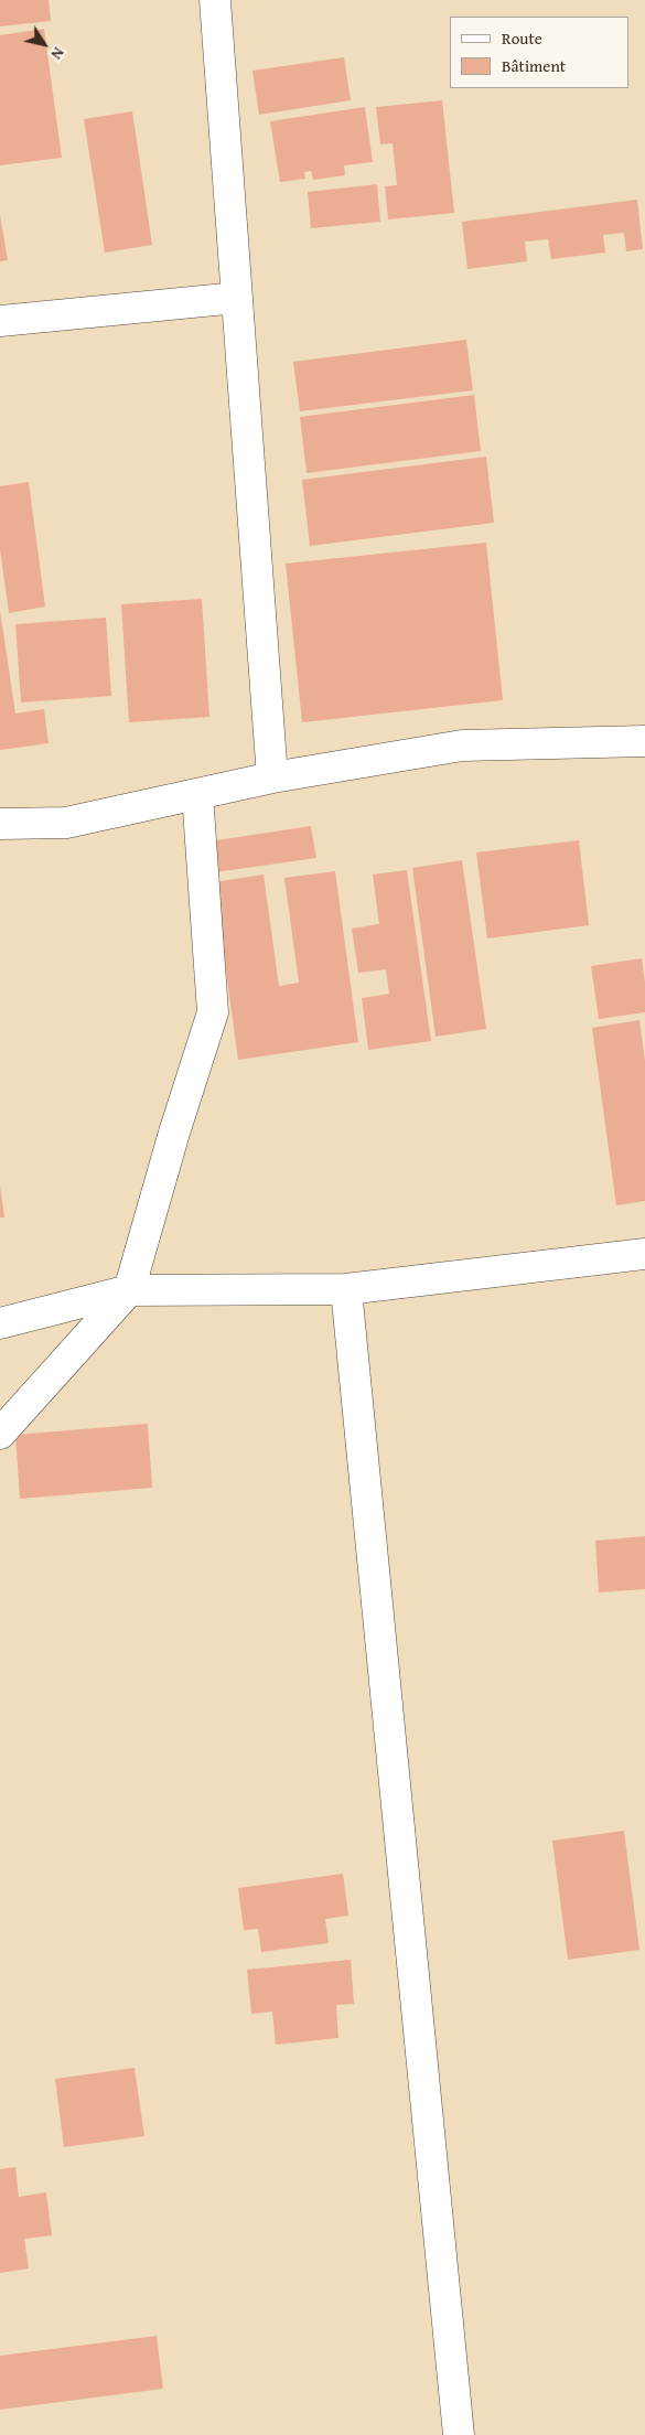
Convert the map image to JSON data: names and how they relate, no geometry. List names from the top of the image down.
{
  "legend": ["Route", "Bâtiment"],
  "north": "bottom right"
}
